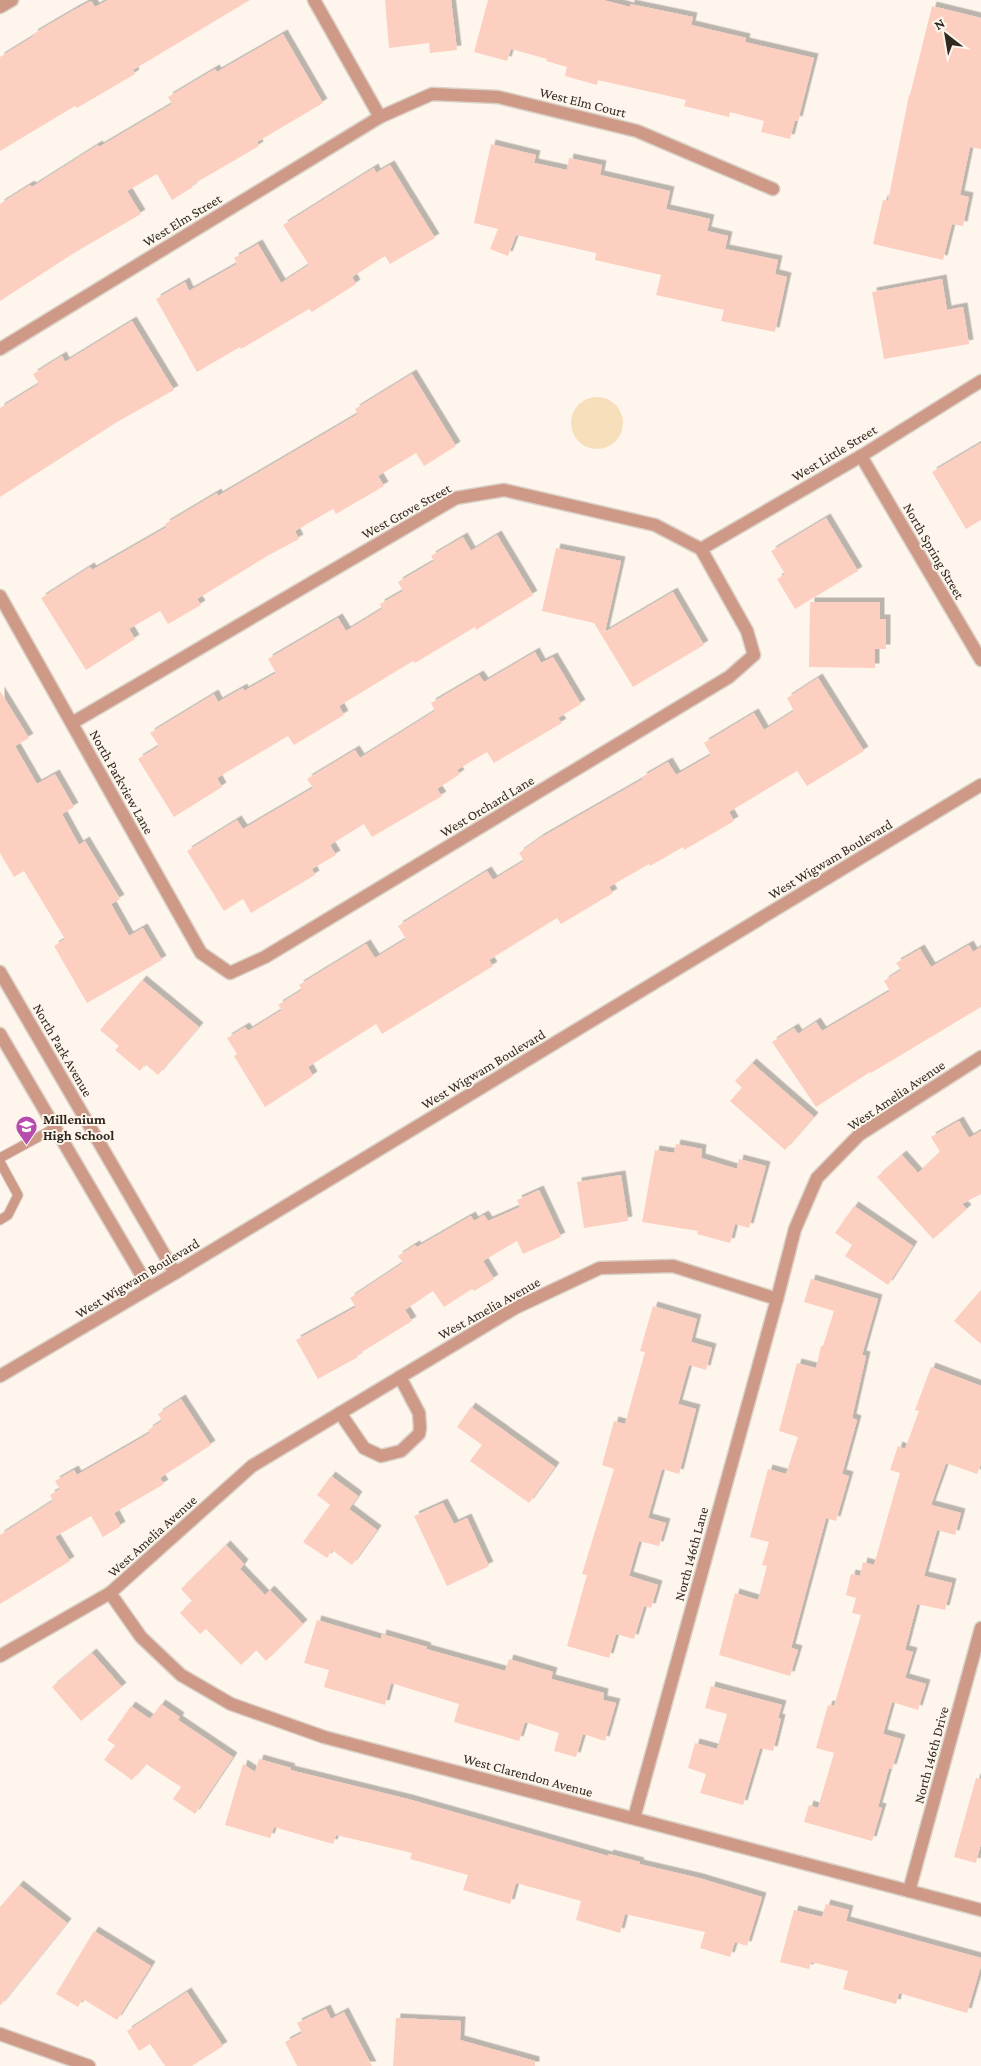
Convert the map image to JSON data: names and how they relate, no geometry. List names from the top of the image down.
{
  "streets": {
    "street": [
      "West Elm Court",
      "West Elm Street",
      "West Little Street",
      "West Grove Street",
      "North Spring Street",
      "North Parkview Lane",
      "West Orchard Lane",
      "West Wigwam Boulevard",
      "North Park Avenue",
      "West Amelia Avenue",
      "North 146th Lane",
      "North 146th Drive",
      "West Clarendon Avenue"
    ]
  },
  "crossings": [
    ["West Elm Court", "West Elm Street"],
    ["West Little Street", "West Grove Street"],
    ["West Little Street", "North Spring Street"],
    ["West Little Street", "West Orchard Lane"],
    ["West Grove Street", "North Parkview Lane"],
    ["West Grove Street", "West Orchard Lane"],
    ["North Parkview Lane", "West Orchard Lane"],
    ["West Wigwam Boulevard", "North Park Avenue"],
    ["West Amelia Avenue", "North 146th Lane"],
    ["West Amelia Avenue", "West Clarendon Avenue"],
    ["North 146th Lane", "West Clarendon Avenue"],
    ["North 146th Drive", "West Clarendon Avenue"]
  ],
  "places": {
    "school or university": ["Millenium High School"]
  },
  "north": "top left"
}
